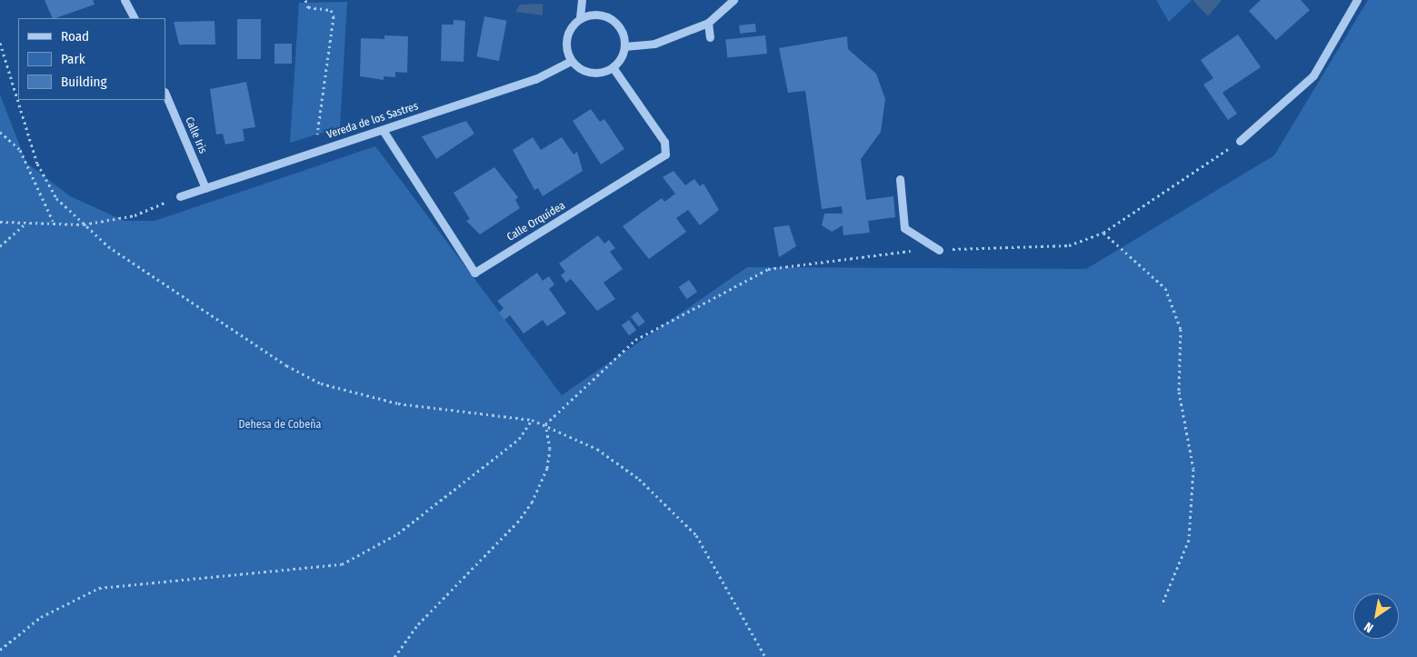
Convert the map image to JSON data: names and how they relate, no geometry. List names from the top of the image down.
{
  "streets": {
    "street": ["Vereda de los Sastres", "Calle Iris", "Calle Orquídea"]
  },
  "crossings": [
    ["Vereda de los Sastres", "Calle Iris"],
    ["Vereda de los Sastres", "Calle Orquídea"]
  ],
  "parks": ["Dehesa de Cobeña"],
  "legend": ["Road", "Park", "Building"],
  "north": "bottom left"
}
